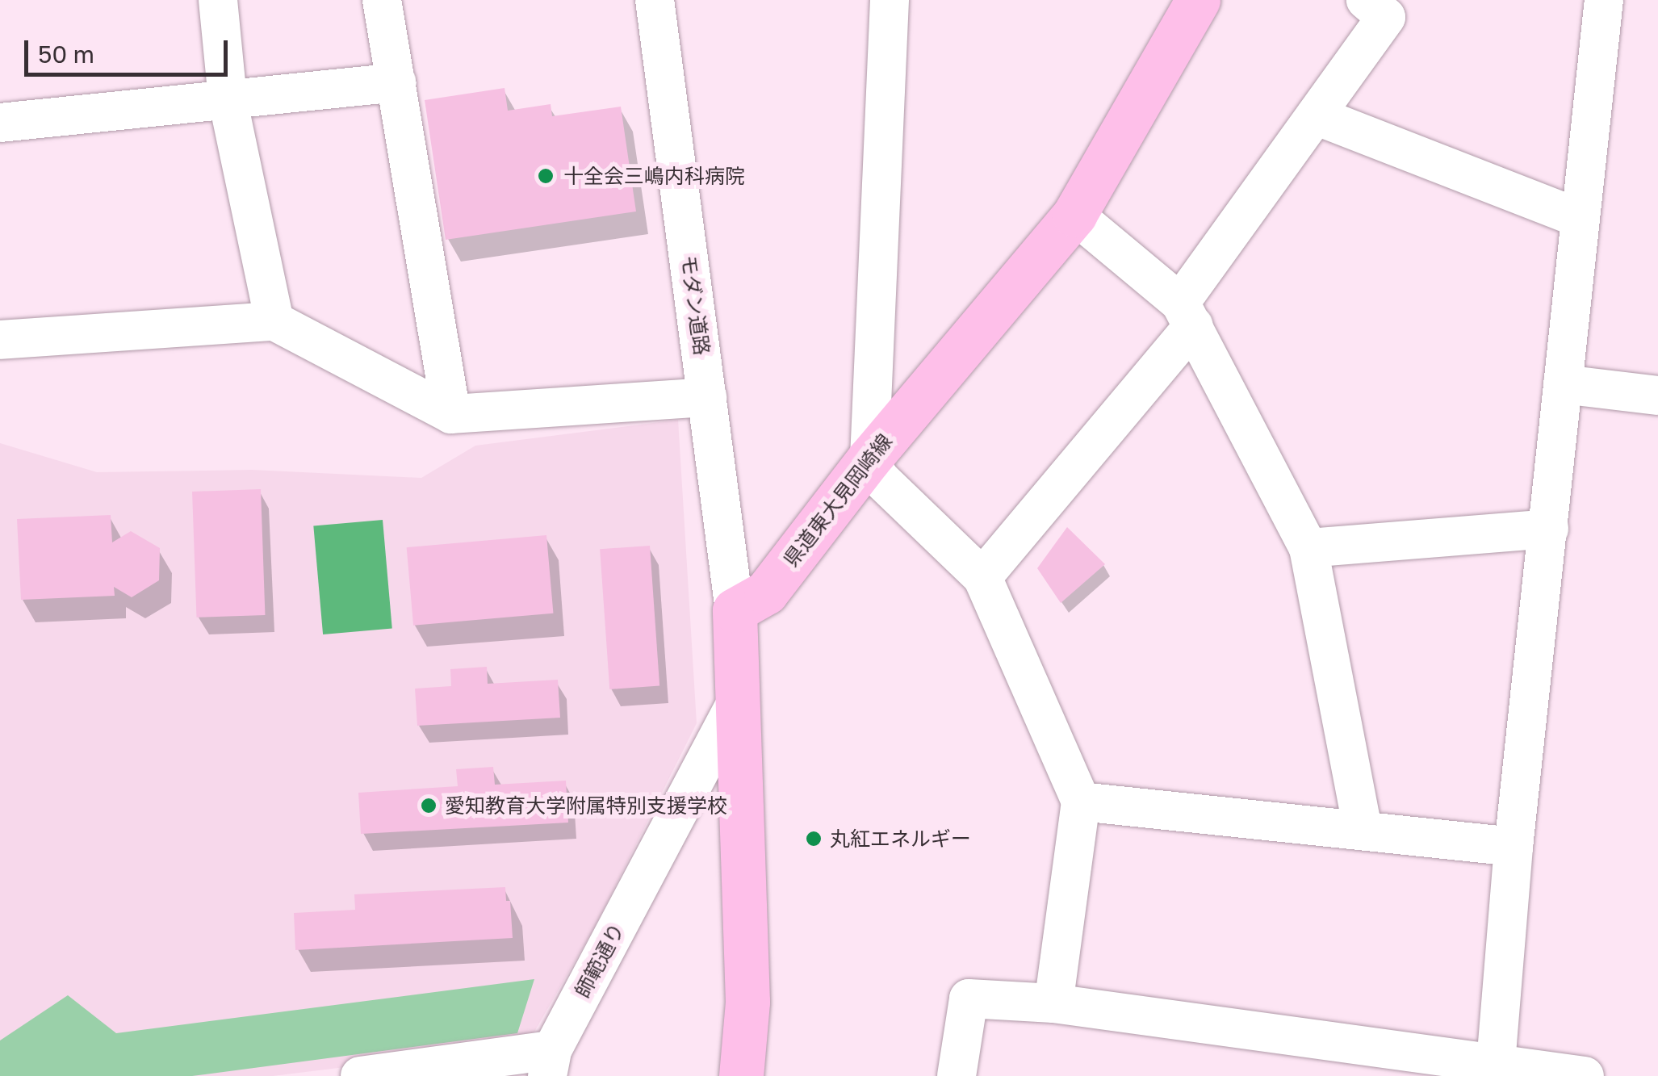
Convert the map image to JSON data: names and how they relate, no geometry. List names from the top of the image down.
{
  "streets": {
    "main road": ["県道東大見岡崎線"],
    "street": ["モダン道路", "師範通り"]
  },
  "crossings": [
    ["モダン道路", "県道東大見岡崎線"]
  ],
  "places": ["十全会三嶋内科病院", "愛知教育大学附属特別支援学校", "丸紅エネルギー"],
  "scale_bar": "50 m"
}
